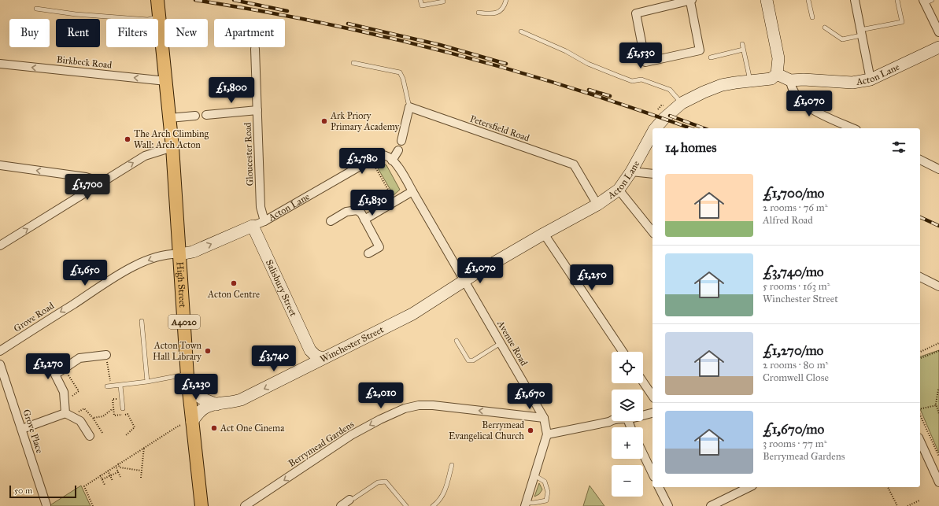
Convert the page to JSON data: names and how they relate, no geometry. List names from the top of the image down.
{
  "streets": {
    "main road": [
      "Acton Lane",
      "High Street",
      "Salisbury Street",
      "A4020",
      "Winchester Street"
    ],
    "street": [
      "Birkbeck Road",
      "Petersfield Road",
      "Gloucester Road",
      "Grove Road",
      "Avenue Road",
      "Grove Place",
      "Berrymead Gardens"
    ]
  },
  "crossings": [
    ["Birkbeck Road", "High Street"],
    ["Birkbeck Road", "A4020"],
    ["Acton Lane", "Petersfield Road"],
    ["Acton Lane", "Gloucester Road"],
    ["Acton Lane", "High Street"],
    ["Acton Lane", "Salisbury Street"],
    ["Acton Lane", "Grove Road"],
    ["Acton Lane", "Avenue Road"],
    ["Acton Lane", "Winchester Street"],
    ["High Street", "Grove Road"],
    ["High Street", "A4020"],
    ["High Street", "Winchester Street"],
    ["Avenue Road", "Winchester Street"],
    ["Avenue Road", "Berrymead Gardens"]
  ],
  "one_way": ["Birkbeck Road", "Grove Road", "Berrymead Gardens"],
  "places": [
    "Ark Priory Primary Academy",
    "The Arch Climbing Wall: Arch Acton",
    "Acton Centre",
    "Acton Town Hall Library",
    "Act One Cinema",
    "Berrymead Evangelical Church"
  ],
  "scale_bar": "50 m",
  "page": {
    "chip": [
      "Buy",
      "Rent",
      "Filters",
      "New",
      "Apartment"
    ],
    "price": [
      "£1,530",
      "£1,800",
      "£1,070",
      "£2,780",
      "£1,700",
      "£1,830",
      "£1,070",
      "£1,650",
      "£1,250",
      "£3,740",
      "£1,270",
      "£1,230",
      "£2,010",
      "£1,670"
    ],
    "heading": "14 homes",
    "list": [
      {
        "name": "£1,700/mo",
        "note": "2 rooms · 76 m² · Alfred Road"
      },
      {
        "name": "£3,740/mo",
        "note": "5 rooms · 163 m² · Winchester Street"
      },
      {
        "name": "£1,270/mo",
        "note": "2 rooms · 80 m² · Cromwell Close"
      },
      {
        "name": "£1,670/mo",
        "note": "3 rooms · 77 m² · Berrymead Gardens"
      }
    ],
    "map_buttons": ["+", "−"],
    "scale": "50 m"
  }
}
